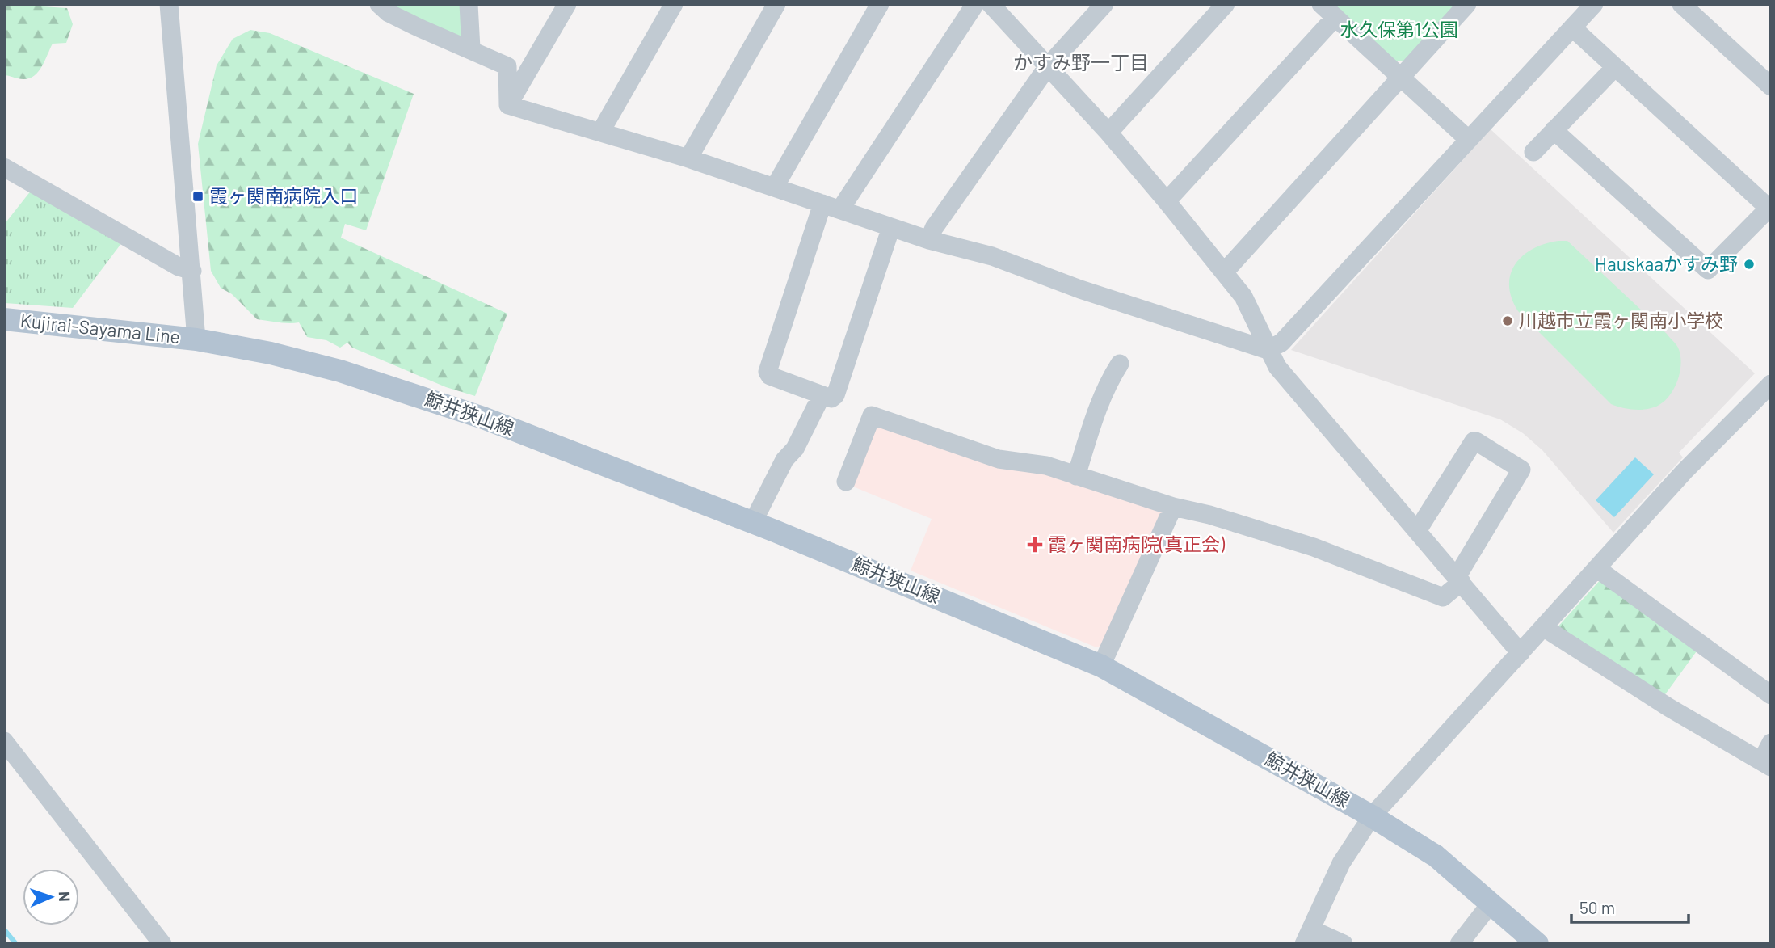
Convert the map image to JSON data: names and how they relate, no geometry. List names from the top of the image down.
{
  "streets": {
    "main road": ["Kujirai-Sayama Line", "鯨井狭山線"]
  },
  "crossings": [
    ["Kujirai-Sayama Line", "鯨井狭山線"]
  ],
  "districts": ["かすみ野一丁目"],
  "parks": ["水久保第1公園"],
  "places": {
    "transit": ["霞ヶ関南病院入口"],
    "other": ["Hauskaaかすみ野", "川越市立霞ヶ関南小学校"],
    "health": ["霞ヶ関南病院(真正会)"]
  },
  "scale_bar": "50 m",
  "north": "right"
}
